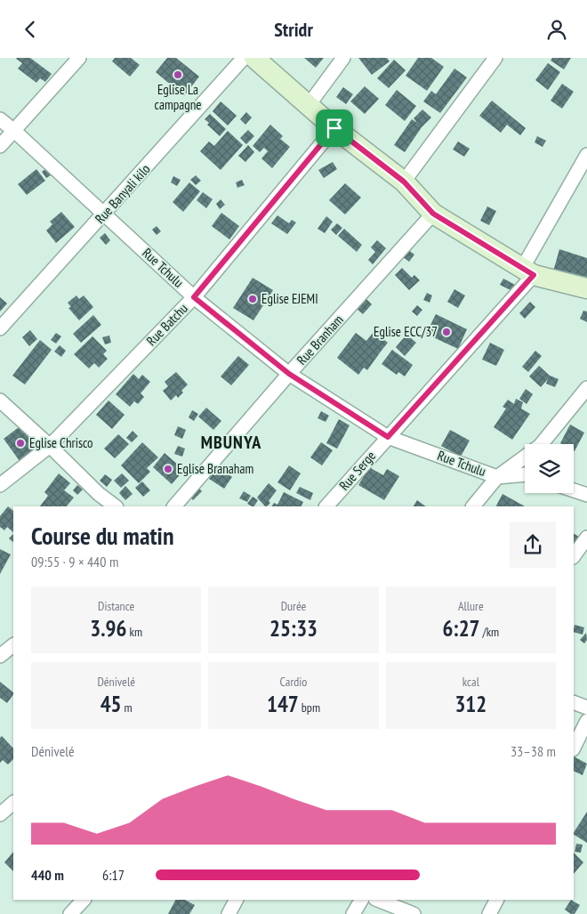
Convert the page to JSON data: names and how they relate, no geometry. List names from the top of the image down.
{
  "streets": {
    "street": [
      "Rue Banyali kilo",
      "Rue Tchulu",
      "Rue Batchu",
      "Rue Branham",
      "Rue Serge"
    ]
  },
  "crossings": [
    ["Rue Banyali kilo", "Rue Tchulu"],
    ["Rue Tchulu", "Rue Batchu"],
    ["Rue Tchulu", "Rue Branham"],
    ["Rue Tchulu", "Rue Serge"]
  ],
  "districts": ["MBUNYA"],
  "places": [
    "Eglise La campagne",
    "Eglise EJEMI",
    "Eglise ECC/37",
    "Eglise Chrisco",
    "Eglise Branaham"
  ],
  "page": {
    "header": "Stridr",
    "heading": ["Course du matin", "09:55 · 9 × 440 m"],
    "stats": [
      ["Distance", "3.96 km"],
      ["Durée", "25:33"],
      ["Allure", "6:27 /km"],
      ["Dénivelé", "45 m"],
      ["Cardio", "147 bpm"],
      ["kcal", "312"]
    ],
    "chart": ["Dénivelé", "33–38 m"],
    "list": [
      {
        "name": "440 m",
        "note": "6:17"
      }
    ]
  }
}
